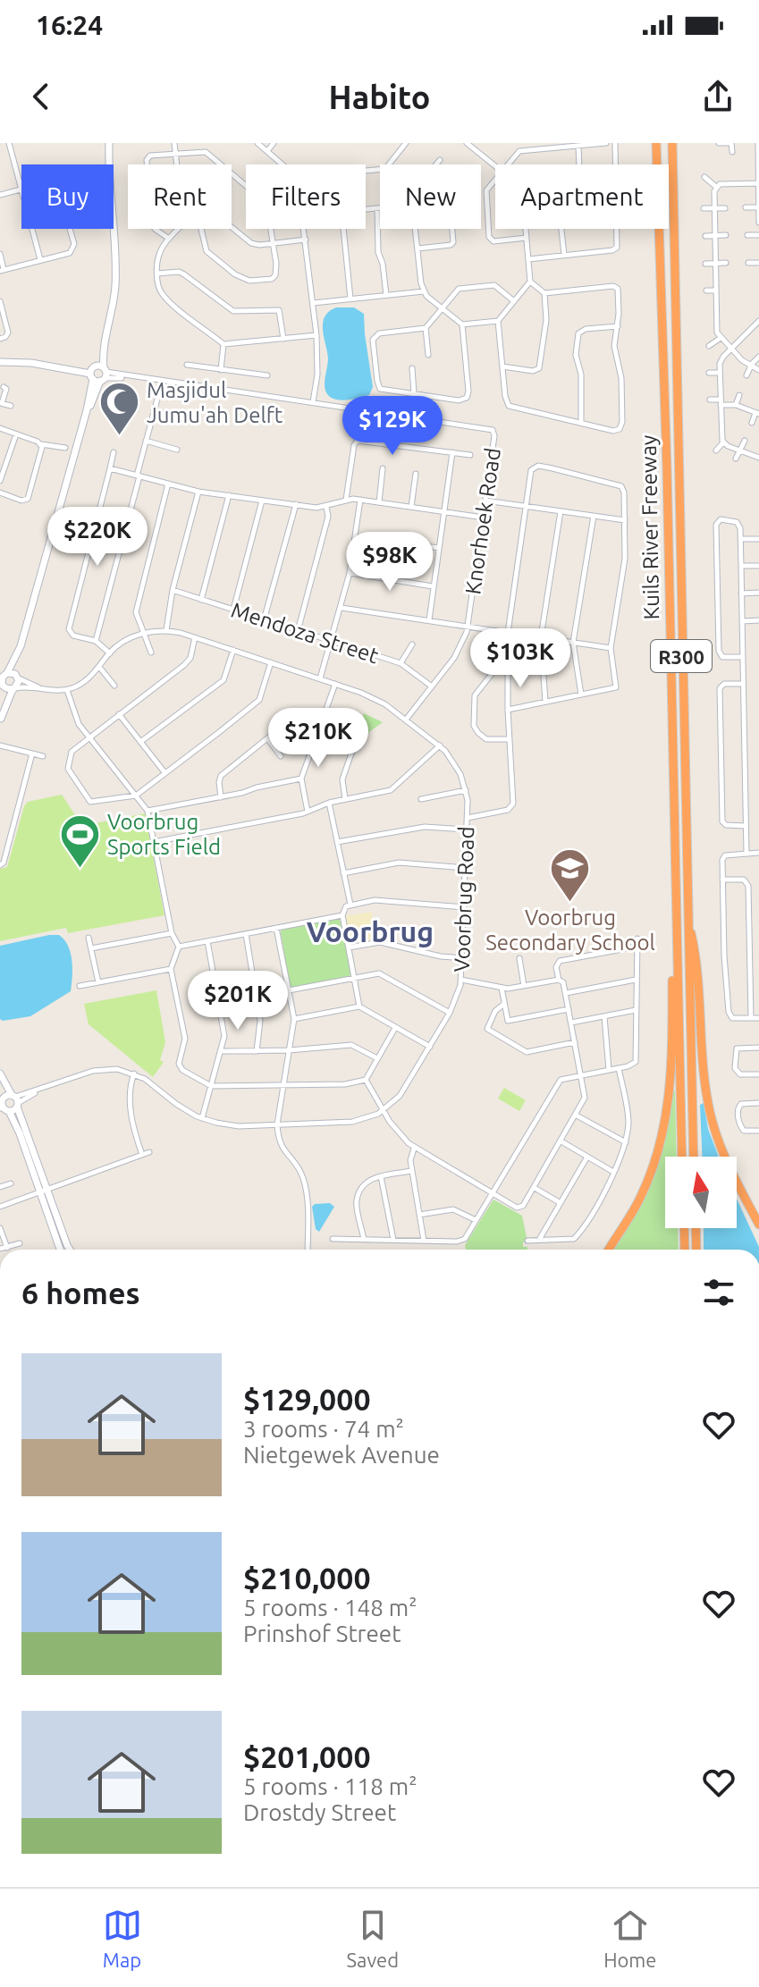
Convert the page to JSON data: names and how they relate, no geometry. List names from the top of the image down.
{
  "streets": {
    "highway": ["Kuils River Freeway", "R300"],
    "street": ["Knorhoek Road", "Mendoza Street", "Voorbrug Road"]
  },
  "crossings": [
    ["Knorhoek Road", "Mendoza Street"],
    ["Knorhoek Road", "Voorbrug Road"]
  ],
  "districts": ["Voorbrug"],
  "places": {
    "mosque": ["Masjidul Jumu'ah Delft"],
    "sports": ["Voorbrug Sports Field"],
    "school or university": ["Voorbrug Secondary School"]
  },
  "north": "top",
  "page": {
    "status": "16:24",
    "header": "Habito",
    "chip": [
      "Buy",
      "Rent",
      "Filters",
      "New",
      "Apartment"
    ],
    "price": [
      "$129K",
      "$220K",
      "$98K",
      "$103K",
      "$210K",
      "$201K"
    ],
    "heading": "6 homes",
    "list": [
      {
        "name": "$129,000",
        "note": "3 rooms · 74 m² · Nietgewek Avenue"
      },
      {
        "name": "$210,000",
        "note": "5 rooms · 148 m² · Prinshof Street"
      },
      {
        "name": "$201,000",
        "note": "5 rooms · 118 m² · Drostdy Street"
      }
    ],
    "tabs": ["Map", "Saved", "Home"]
  }
}
